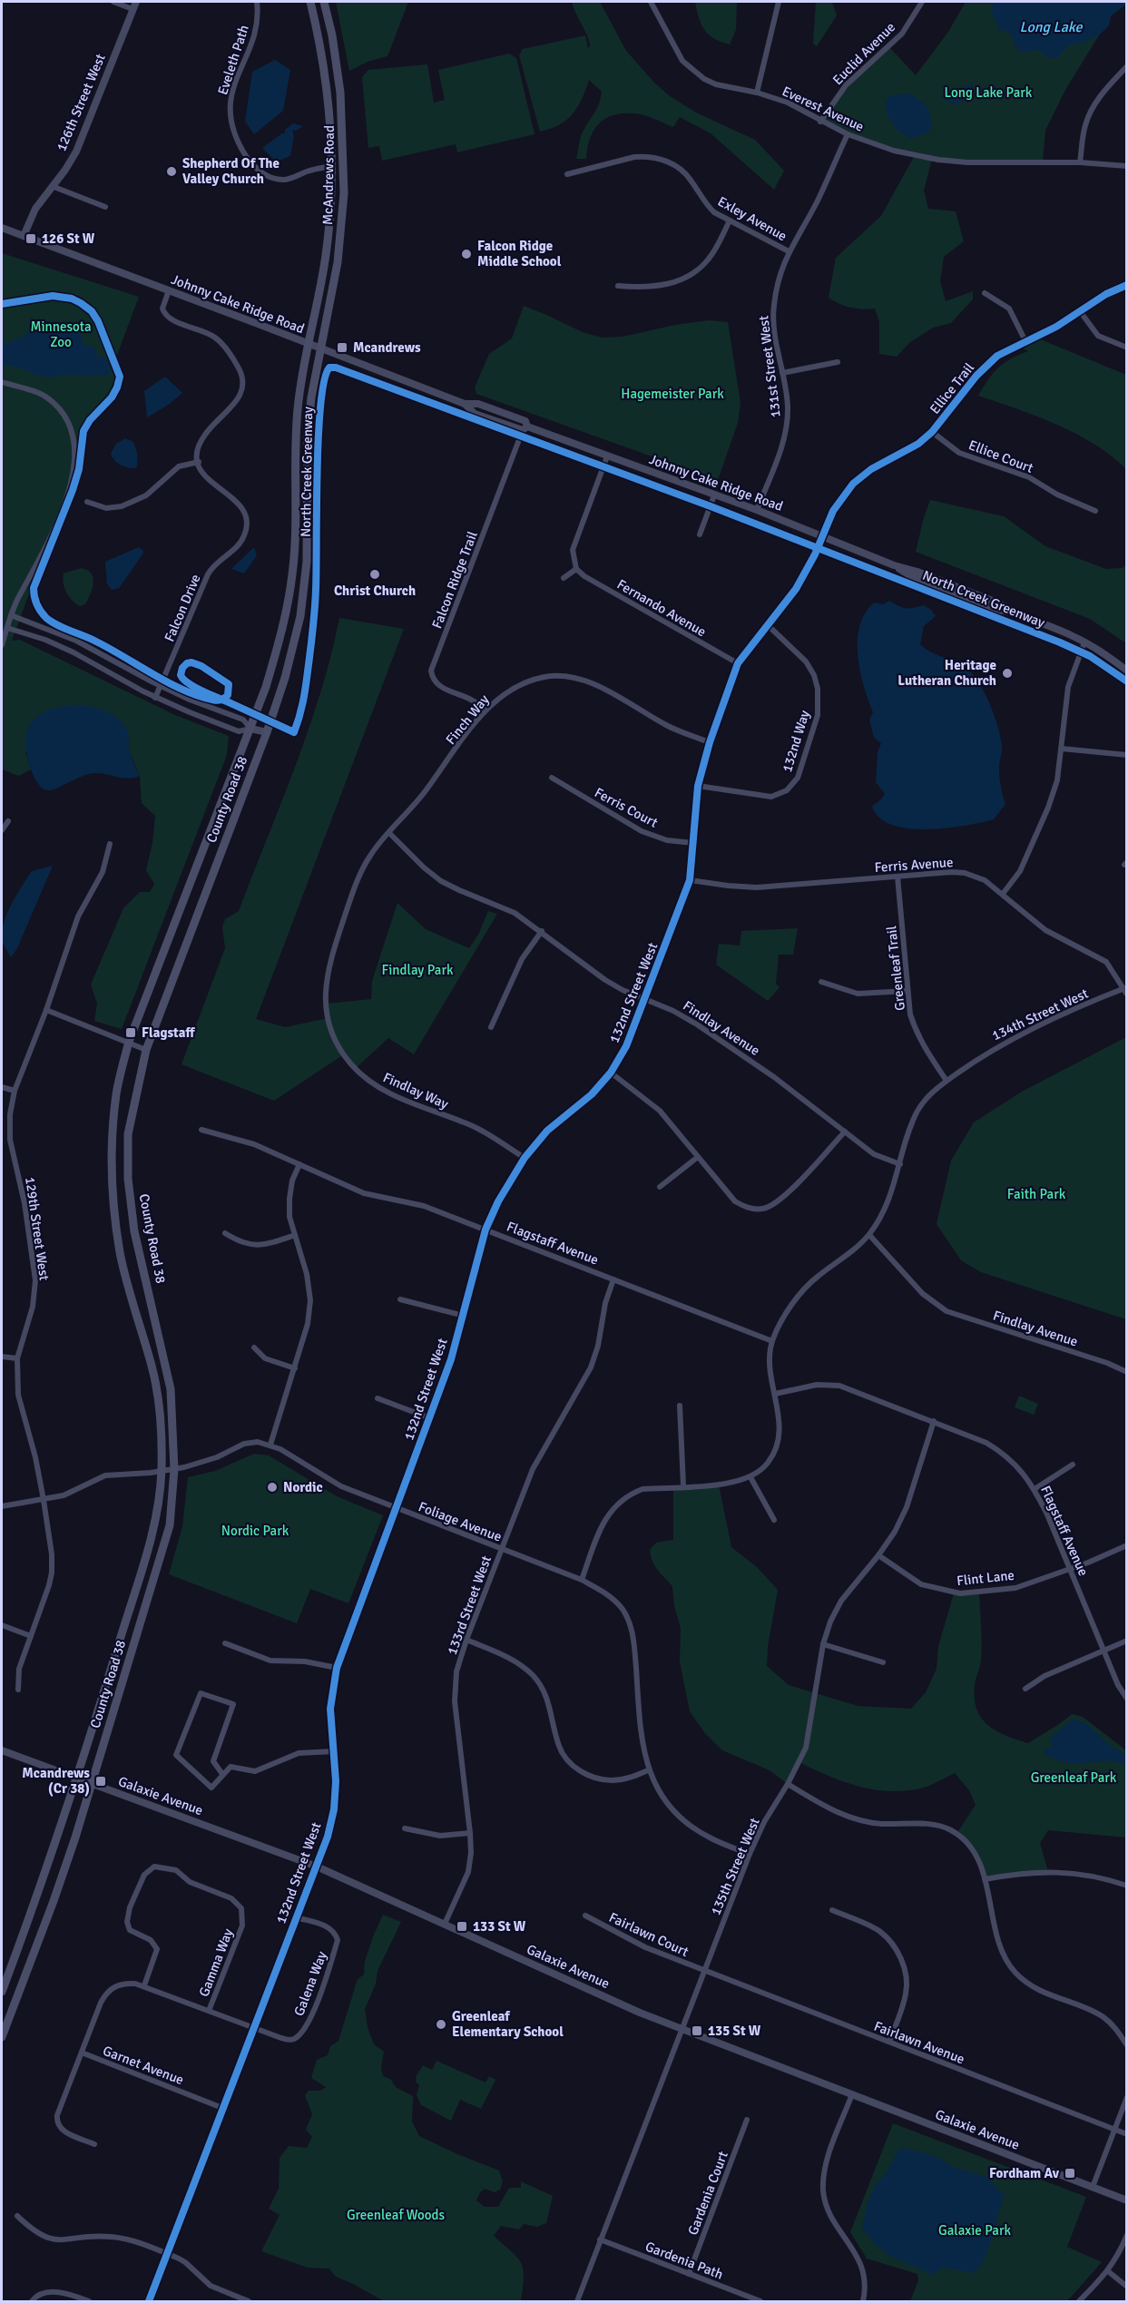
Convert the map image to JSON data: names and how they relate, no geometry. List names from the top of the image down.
{
  "streets": {
    "main road": ["McAndrews Road", "County Road 38"],
    "street": [
      "Euclid Avenue",
      "Eveleth Path",
      "126th Street West",
      "Everest Avenue",
      "Exley Avenue",
      "Johnny Cake Ridge Road",
      "131st Street West",
      "Ellice Trail",
      "Ellice Court",
      "Falcon Ridge Trail",
      "Falcon Drive",
      "Fernando Avenue",
      "Finch Way",
      "132nd Way",
      "Ferris Court",
      "Ferris Avenue",
      "Greenleaf Trail",
      "132nd Street West",
      "134th Street West",
      "Findlay Avenue",
      "Findlay Way",
      "129th Street West",
      "Flagstaff Avenue",
      "Foliage Avenue",
      "Flint Lane",
      "133rd Street West",
      "Galaxie Avenue",
      "135th Street West",
      "Fairlawn Court",
      "Gamma Way",
      "Galena Way",
      "Fairlawn Avenue",
      "Garnet Avenue",
      "Gardenia Court",
      "Gardenia Path"
    ],
    "cycle path": ["North Creek Greenway"]
  },
  "crossings": [
    ["Euclid Avenue", "Everest Avenue"],
    ["Eveleth Path", "McAndrews Road"],
    ["126th Street West", "Johnny Cake Ridge Road"],
    ["Everest Avenue", "131st Street West"],
    ["McAndrews Road", "Johnny Cake Ridge Road"],
    ["McAndrews Road", "County Road 38"],
    ["Exley Avenue", "131st Street West"],
    ["Johnny Cake Ridge Road", "131st Street West"],
    ["Johnny Cake Ridge Road", "Ellice Trail"],
    ["Johnny Cake Ridge Road", "Falcon Ridge Trail"],
    ["Johnny Cake Ridge Road", "County Road 38"],
    ["Johnny Cake Ridge Road", "132nd Street West"],
    ["Ellice Trail", "Ellice Court"],
    ["Ellice Trail", "132nd Street West"],
    ["Falcon Ridge Trail", "Finch Way"],
    ["Fernando Avenue", "132nd Street West"],
    ["Finch Way", "132nd Street West"],
    ["Finch Way", "Findlay Avenue"],
    ["Finch Way", "Findlay Way"],
    ["132nd Way", "132nd Street West"],
    ["County Road 38", "Foliage Avenue"],
    ["County Road 38", "Galaxie Avenue"],
    ["Ferris Court", "132nd Street West"],
    ["Ferris Avenue", "Greenleaf Trail"],
    ["Ferris Avenue", "132nd Street West"],
    ["Ferris Avenue", "134th Street West"],
    ["Greenleaf Trail", "134th Street West"],
    ["132nd Street West", "Findlay Avenue"],
    ["132nd Street West", "Findlay Way"],
    ["132nd Street West", "Flagstaff Avenue"],
    ["132nd Street West", "Foliage Avenue"],
    ["132nd Street West", "Galaxie Avenue"],
    ["132nd Street West", "Galena Way"],
    ["132nd Street West", "Garnet Avenue"],
    ["134th Street West", "Findlay Avenue"],
    ["134th Street West", "Flagstaff Avenue"],
    ["134th Street West", "Foliage Avenue"],
    ["Findlay Avenue", "Findlay Way"],
    ["129th Street West", "Foliage Avenue"],
    ["Flagstaff Avenue", "Flint Lane"],
    ["Flagstaff Avenue", "133rd Street West"],
    ["Flagstaff Avenue", "135th Street West"],
    ["Foliage Avenue", "133rd Street West"],
    ["Foliage Avenue", "135th Street West"],
    ["Flint Lane", "135th Street West"],
    ["133rd Street West", "Galaxie Avenue"],
    ["Galaxie Avenue", "135th Street West"],
    ["135th Street West", "Fairlawn Court"],
    ["135th Street West", "Fairlawn Avenue"],
    ["135th Street West", "Gardenia Path"],
    ["Fairlawn Court", "Fairlawn Avenue"],
    ["Gamma Way", "Garnet Avenue"],
    ["Galena Way", "Garnet Avenue"],
    ["Gardenia Court", "Gardenia Path"]
  ],
  "water": ["Long Lake"],
  "parks": [
    "Long Lake Park",
    "Minnesota Zoo",
    "Hagemeister Park",
    "Findlay Park",
    "Faith Park",
    "Nordic Park",
    "Greenleaf Park",
    "Greenleaf Woods",
    "Galaxie Park"
  ],
  "places": {
    "other": [
      "Shepherd Of The Valley Church",
      "Falcon Ridge Middle School",
      "Christ Church",
      "Heritage Lutheran Church",
      "Nordic",
      "Greenleaf Elementary School"
    ],
    "transit": [
      "126 St W",
      "Mcandrews",
      "Flagstaff",
      "Mcandrews (Cr 38)",
      "133 St W",
      "135 St W",
      "Fordham Av"
    ]
  }
}
